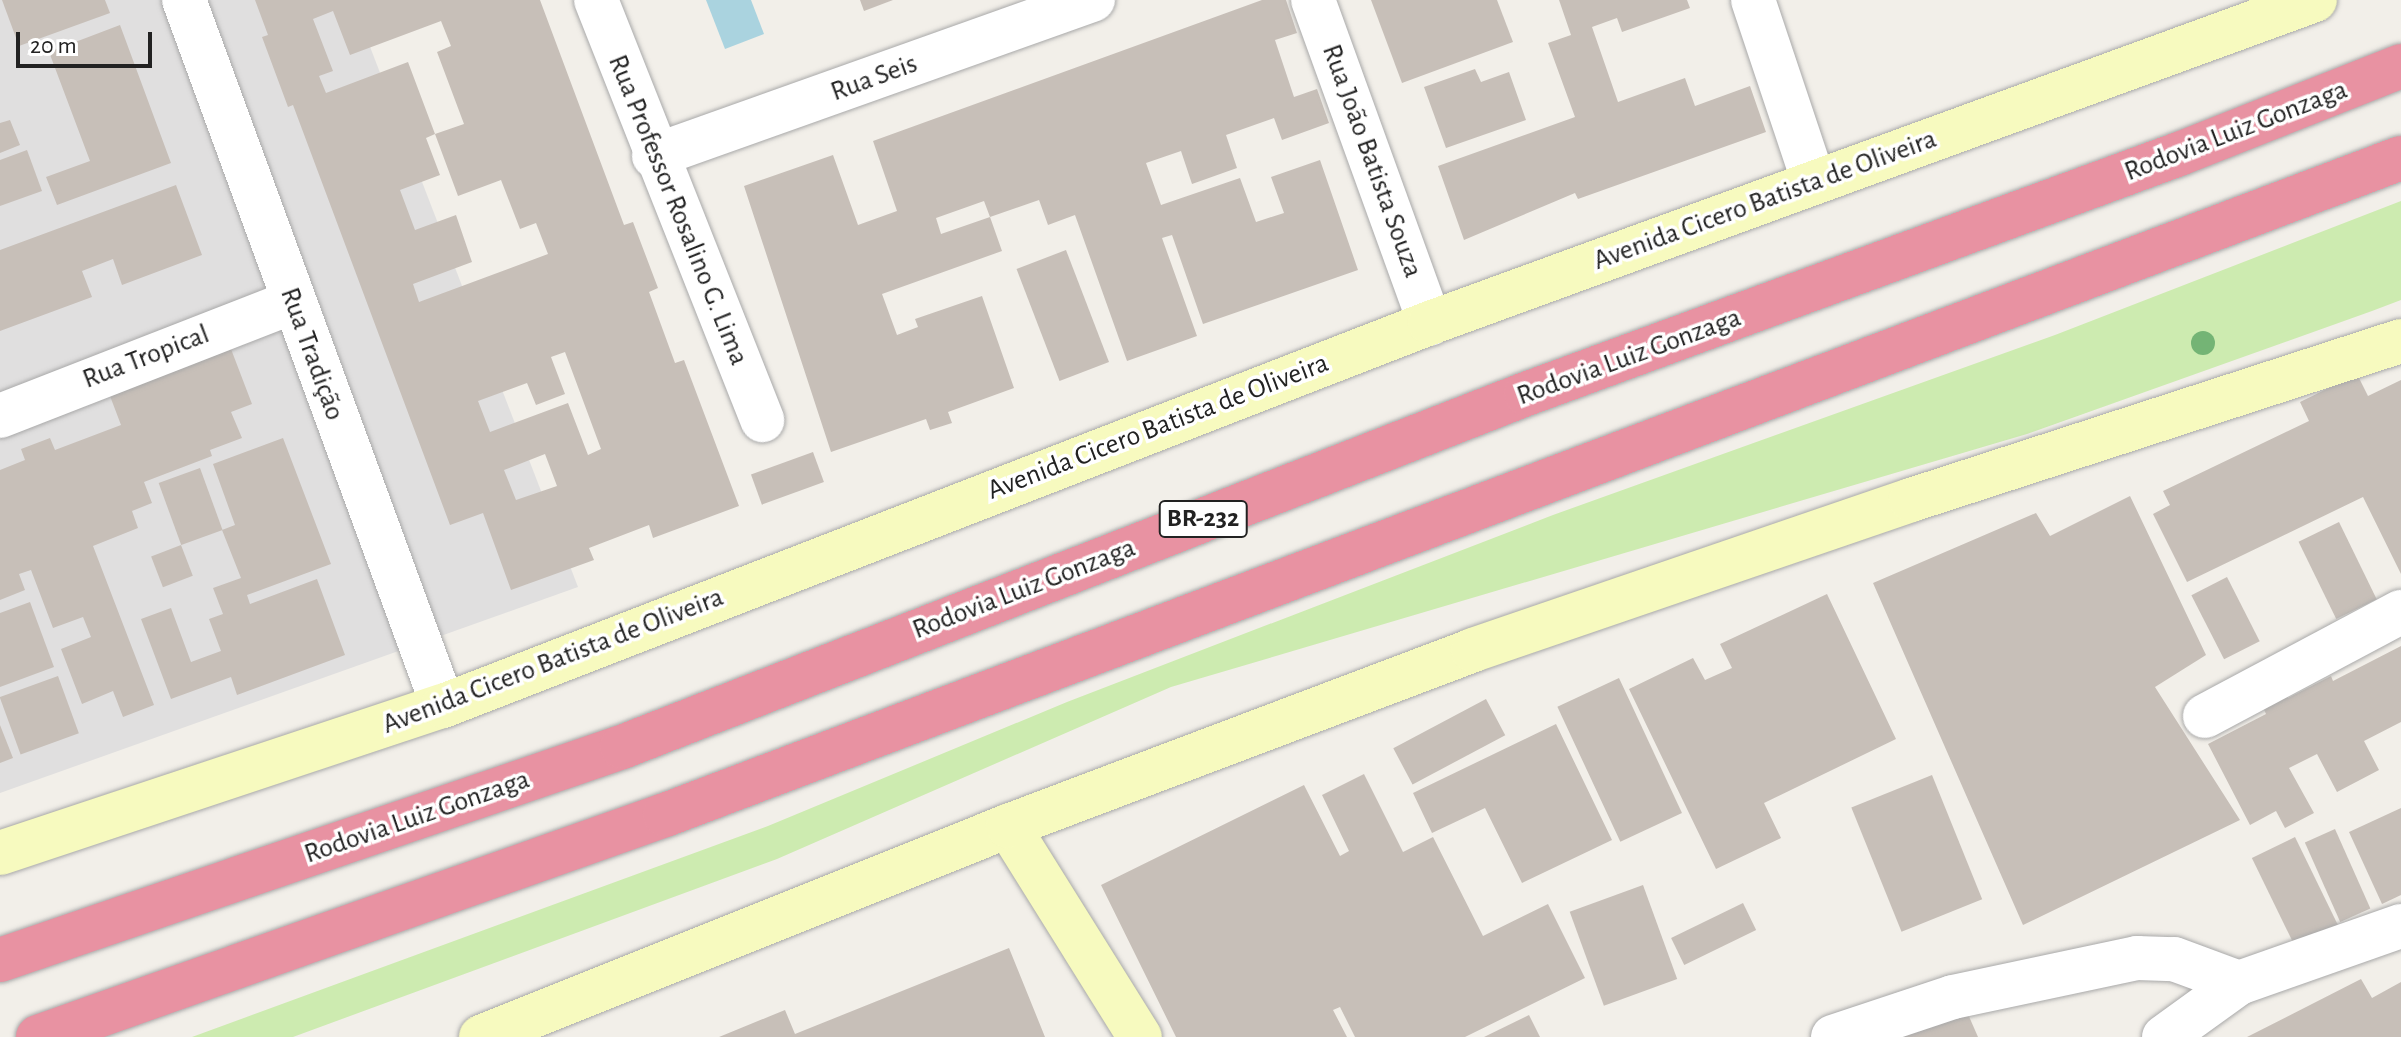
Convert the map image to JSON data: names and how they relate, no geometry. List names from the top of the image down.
{
  "streets": {
    "highway": ["Rodovia Luiz Gonzaga", "BR-232"],
    "main road": ["Avenida Cicero Batista de Oliveira"],
    "street": [
      "Rua Seis",
      "Rua João Batista Souza",
      "Rua Professor Rosalino G. Lima",
      "Rua Tradição",
      "Rua Tropical"
    ]
  },
  "crossings": [
    ["Rua Seis", "Rua Professor Rosalino G. Lima"],
    ["Rua João Batista Souza", "Avenida Cicero Batista de Oliveira"],
    ["Avenida Cicero Batista de Oliveira", "Rua Tradição"],
    ["Rua Tradição", "Rua Tropical"]
  ],
  "scale_bar": "20 m"
}
